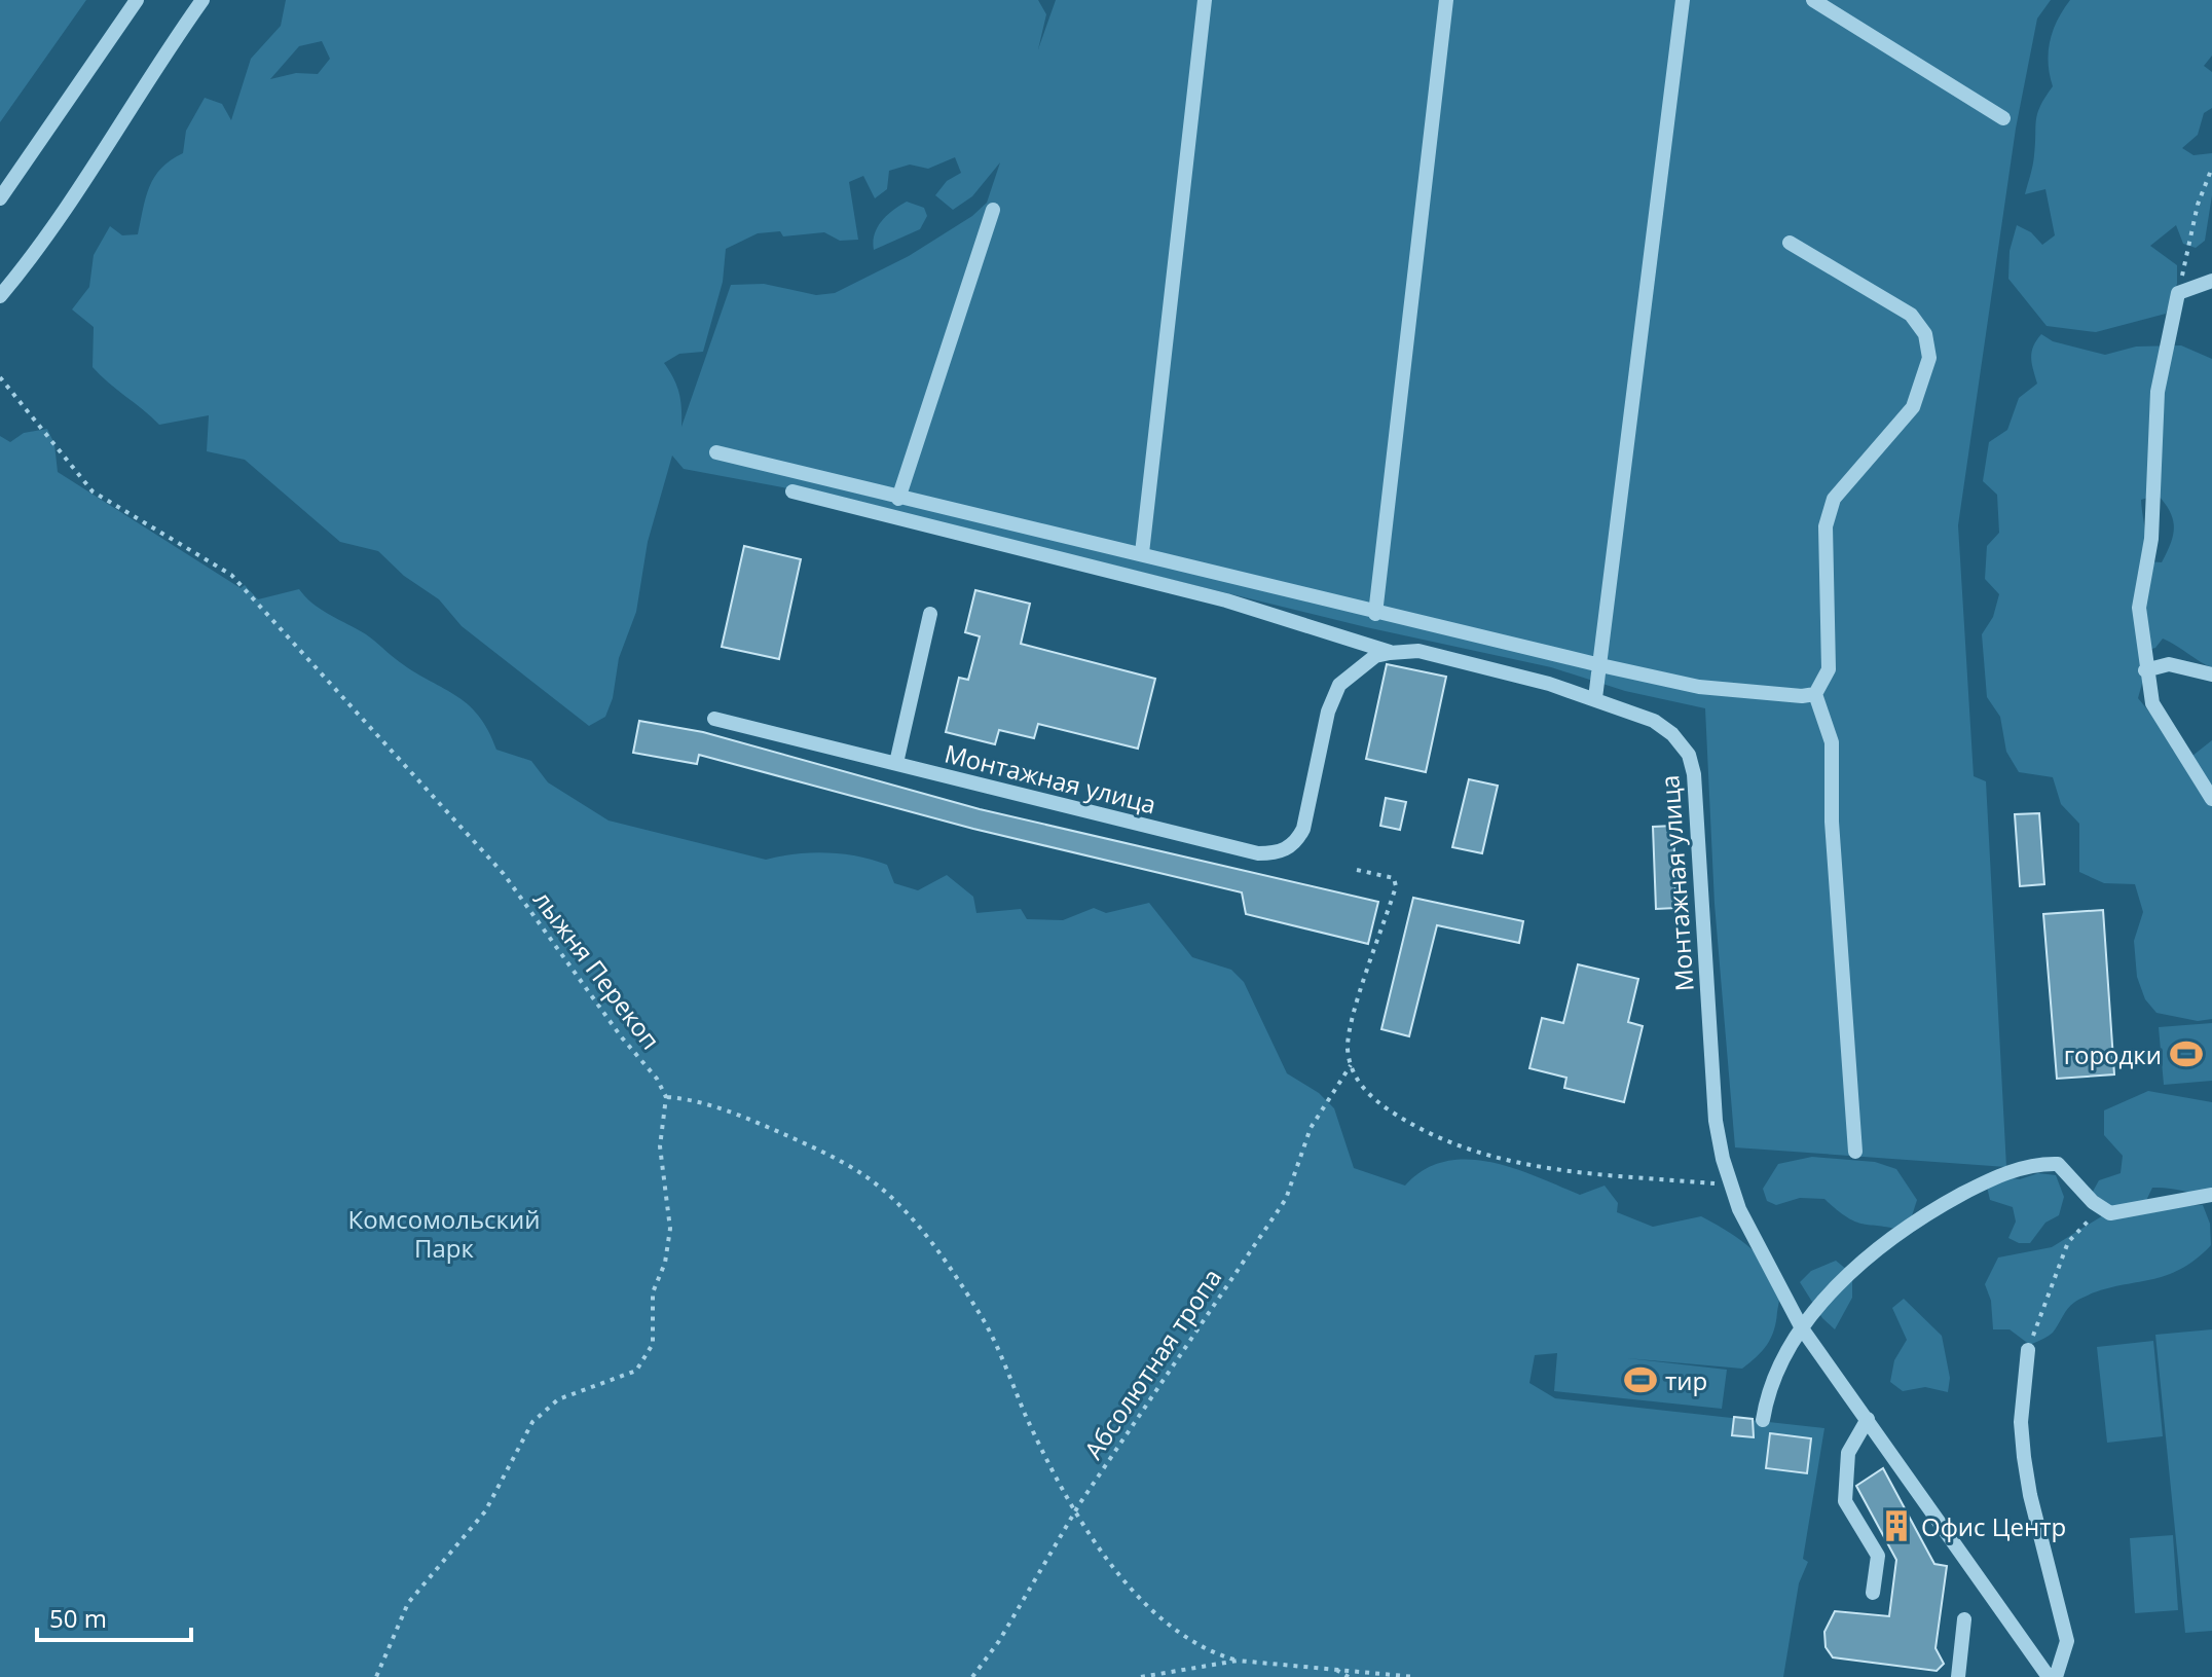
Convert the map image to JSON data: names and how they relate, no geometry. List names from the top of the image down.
{
  "streets": {
    "street": ["Монтажная улица"],
    "path": ["лыжня Перекоп", "Абсолютная тропа"]
  },
  "parks": ["Комсомольский Парк"],
  "places": {
    "sports": ["городки", "тир"],
    "building": ["Офис Центр"]
  },
  "scale_bar": "50 m"
}
